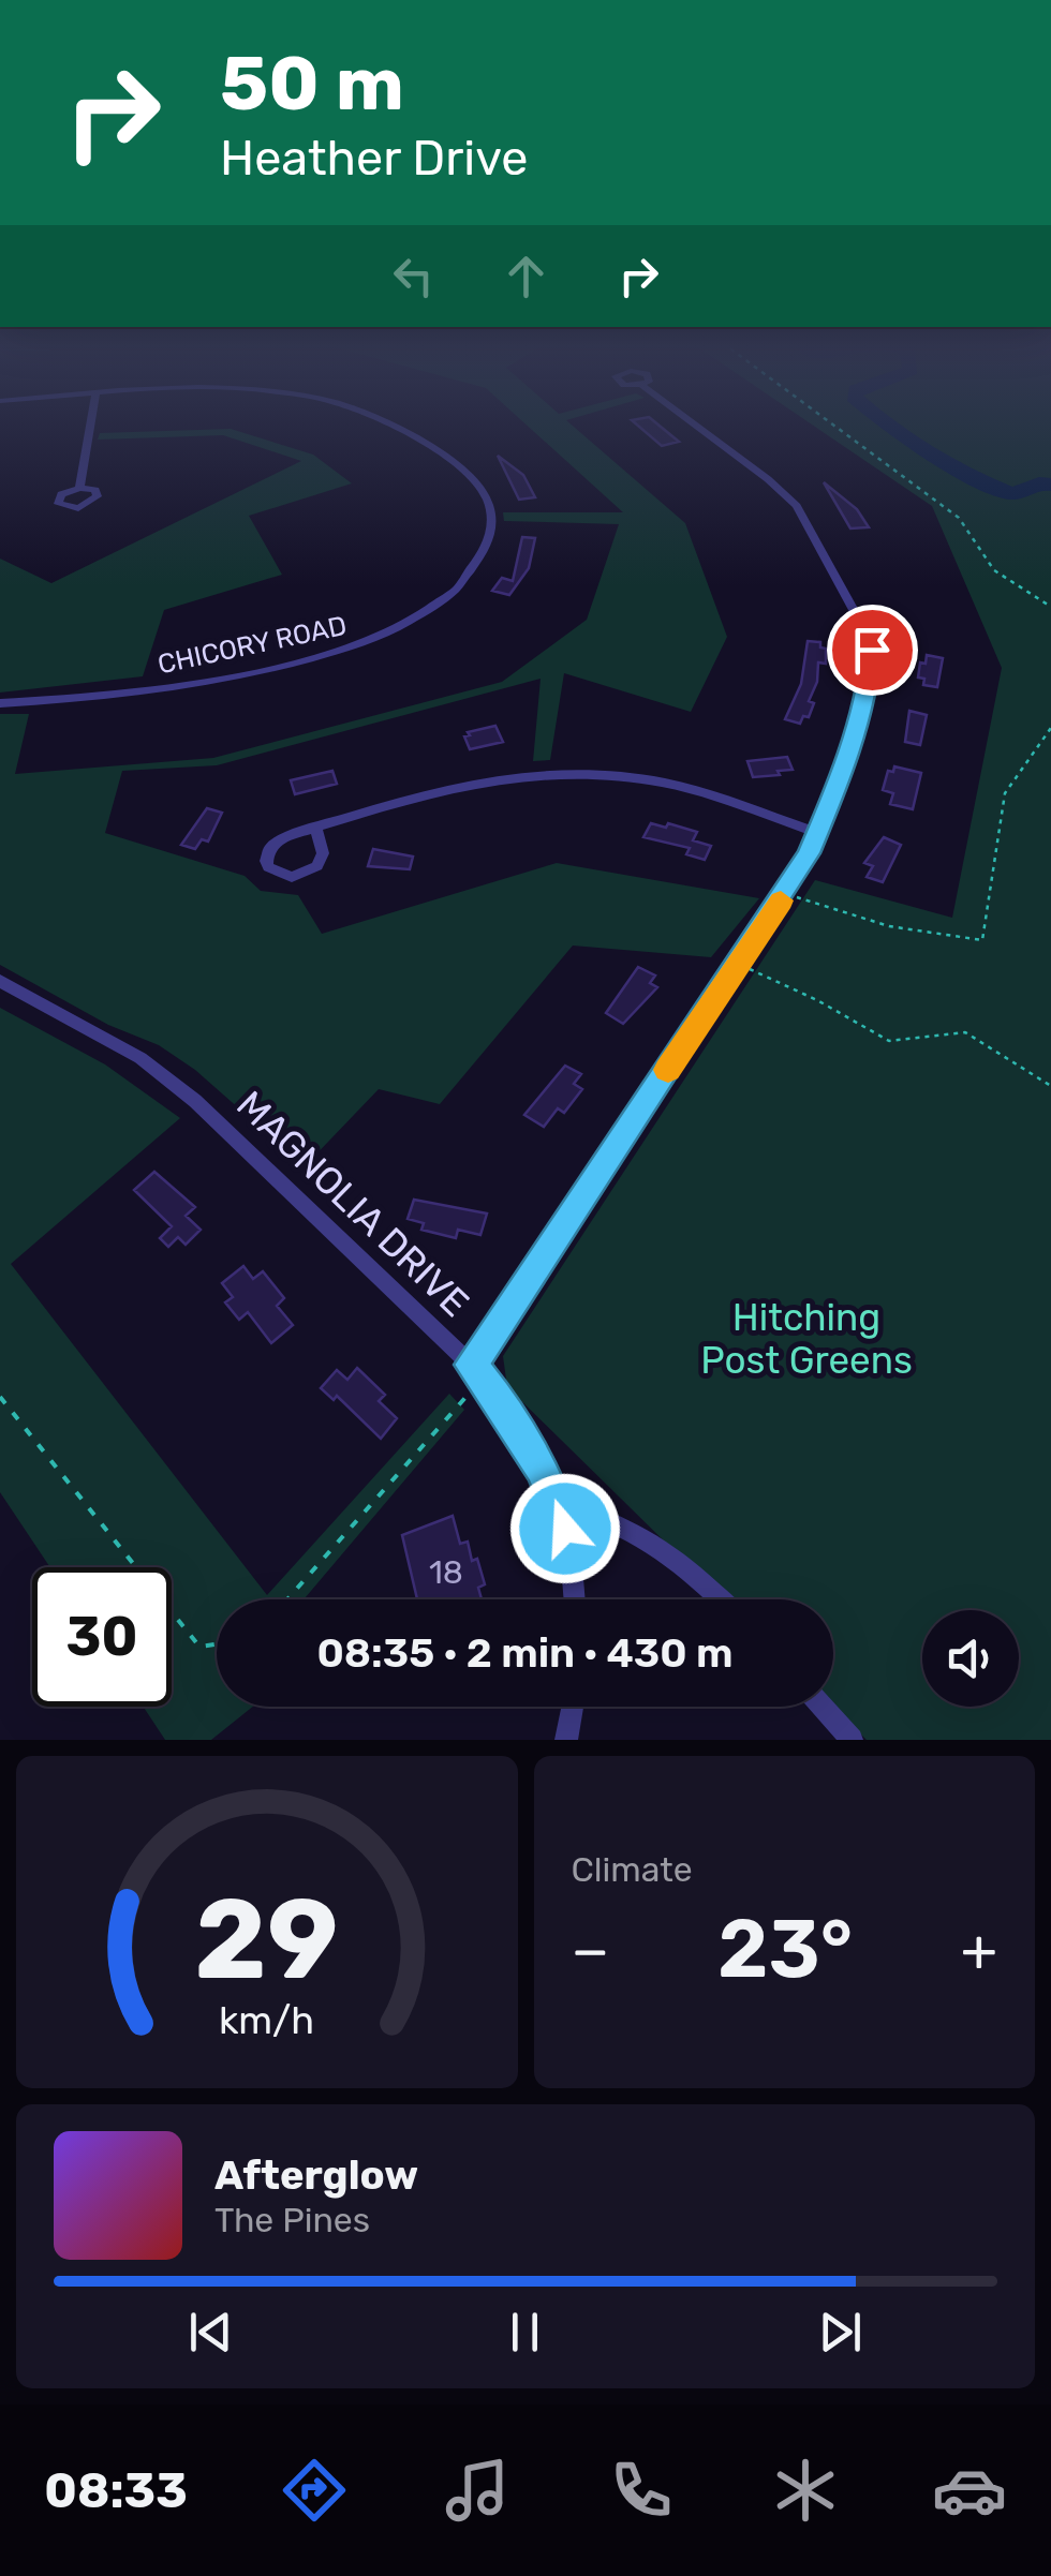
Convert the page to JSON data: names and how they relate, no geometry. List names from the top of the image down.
{
  "streets": {
    "street": ["CHICORY ROAD", "MAGNOLIA DRIVE"]
  },
  "parks": ["Hitching Post Greens"],
  "house_numbers": ["18"],
  "page": {
    "turn": ["50 m", "Heather Drive"],
    "limit": "30",
    "trip": "08:35 · 2 min · 430 m",
    "tile": "Climate",
    "heat": ["−", "23°", "+"],
    "song": ["Afterglow", "The Pines"],
    "tabs": "08:33",
    "gauge": ["29", "km/h"]
  }
}
